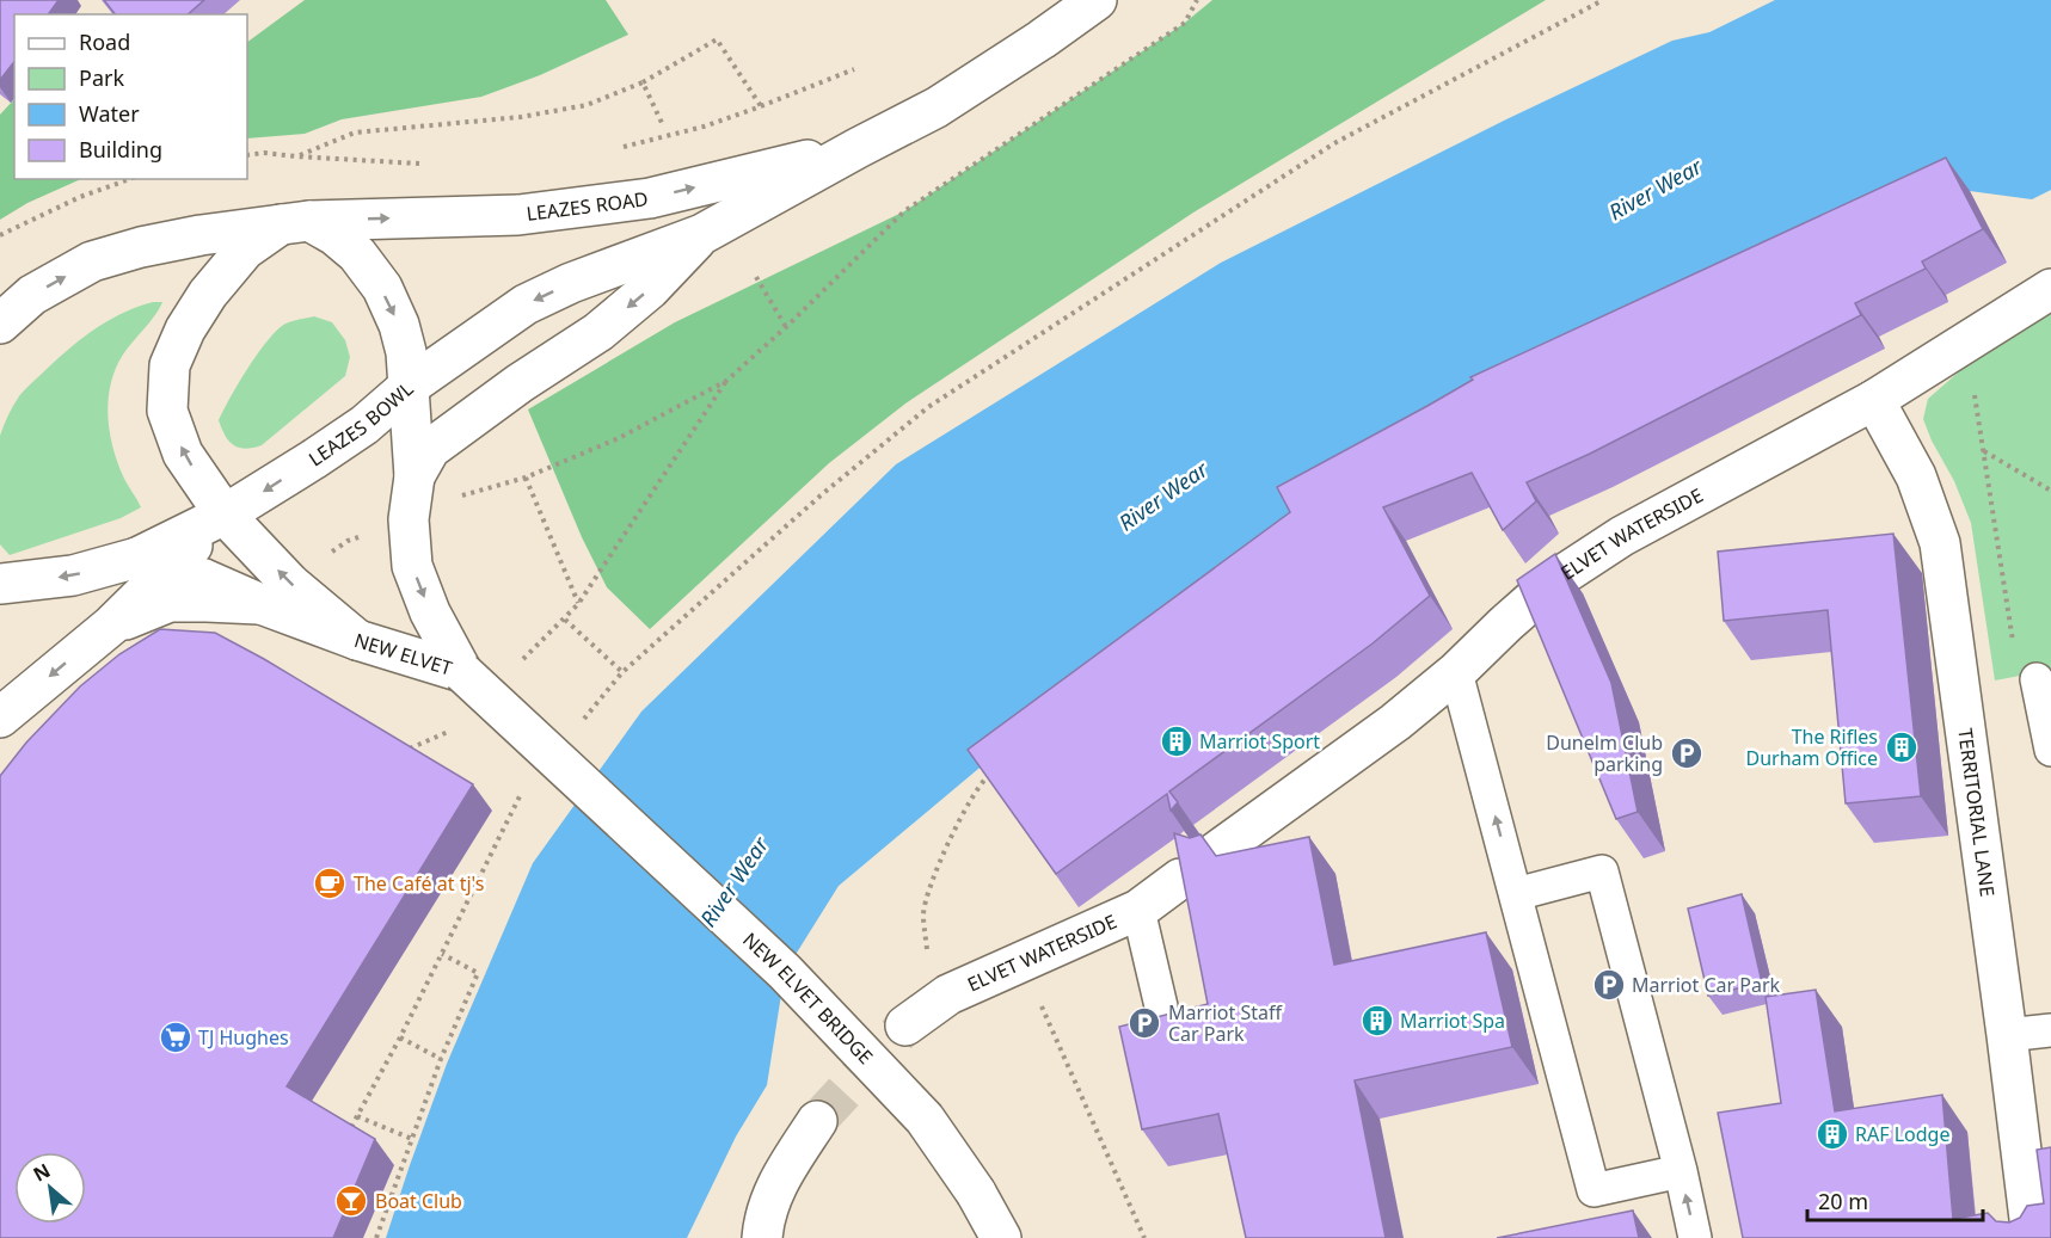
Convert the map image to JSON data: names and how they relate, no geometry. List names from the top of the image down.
{
  "streets": {
    "main road": [
      "LEAZES ROAD",
      "LEAZES BOWL",
      "ELVET WATERSIDE",
      "NEW ELVET",
      "TERRITORIAL LANE",
      "NEW ELVET BRIDGE"
    ]
  },
  "crossings": [
    ["LEAZES ROAD", "LEAZES BOWL"],
    ["LEAZES ROAD", "NEW ELVET"],
    ["LEAZES BOWL", "NEW ELVET"],
    ["ELVET WATERSIDE", "TERRITORIAL LANE"],
    ["NEW ELVET", "NEW ELVET BRIDGE"]
  ],
  "water": ["River Wear"],
  "places": {
    "building": [
      "Marriot Sport",
      "The Rifles Durham Office",
      "Marriot Spa",
      "RAF Lodge"
    ],
    "parking": ["Dunelm Club parking", "Marriot Car Park", "Marriot Staff Car Park"],
    "cafe": ["The Café at tj's"],
    "supermarket": ["TJ Hughes"],
    "bar": ["Boat Club"]
  },
  "legend": [
    "Road",
    "Park",
    "Water",
    "Building"
  ],
  "scale_bar": "20 m",
  "north": "top left"
}
